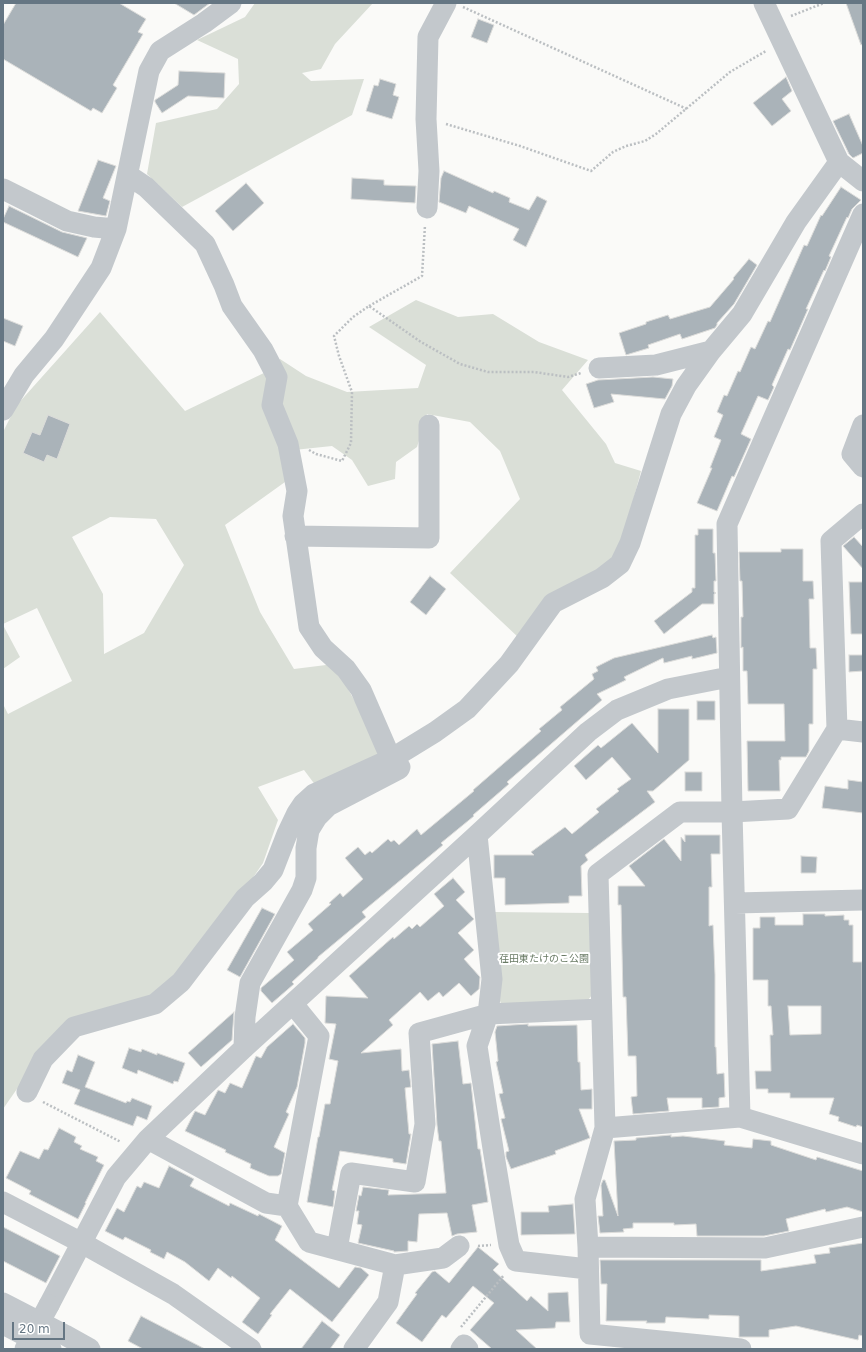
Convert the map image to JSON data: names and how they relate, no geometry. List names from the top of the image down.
{
  "parks": ["荏田東たけのこ公園"],
  "scale_bar": "20 m"
}
